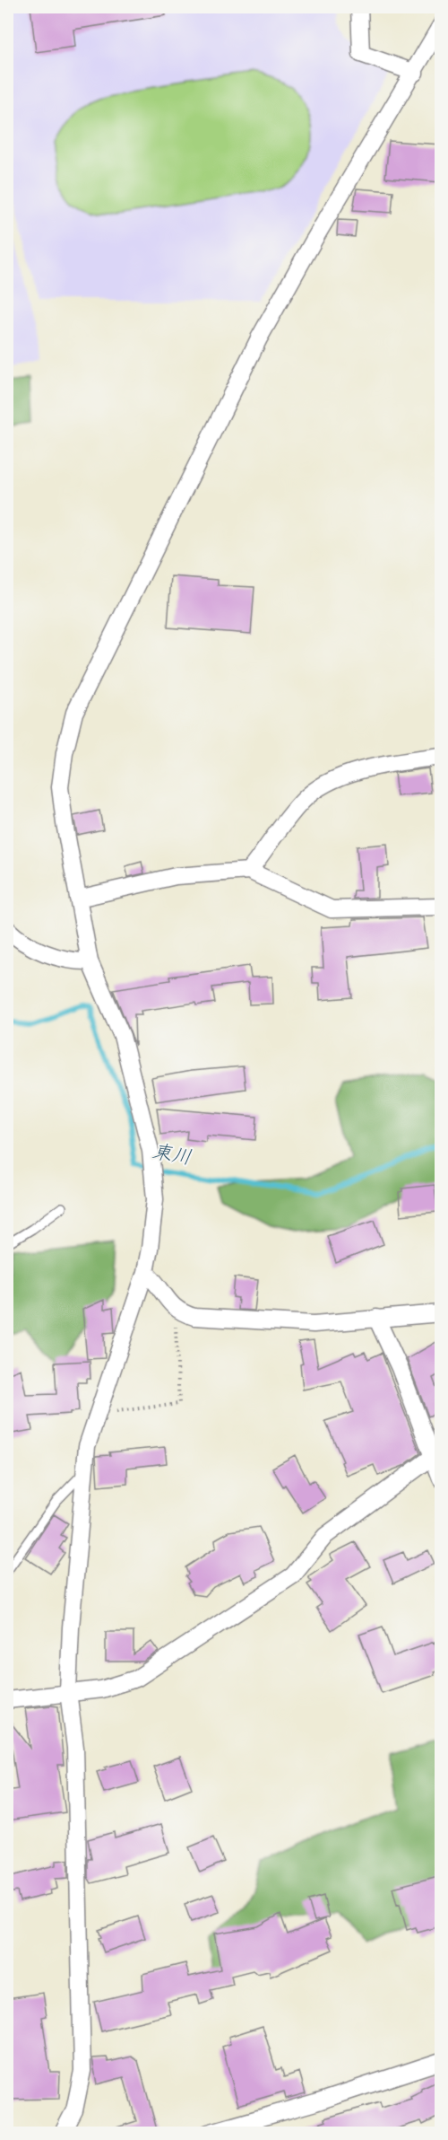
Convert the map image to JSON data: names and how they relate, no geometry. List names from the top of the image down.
{
  "water": ["東川"]
}
